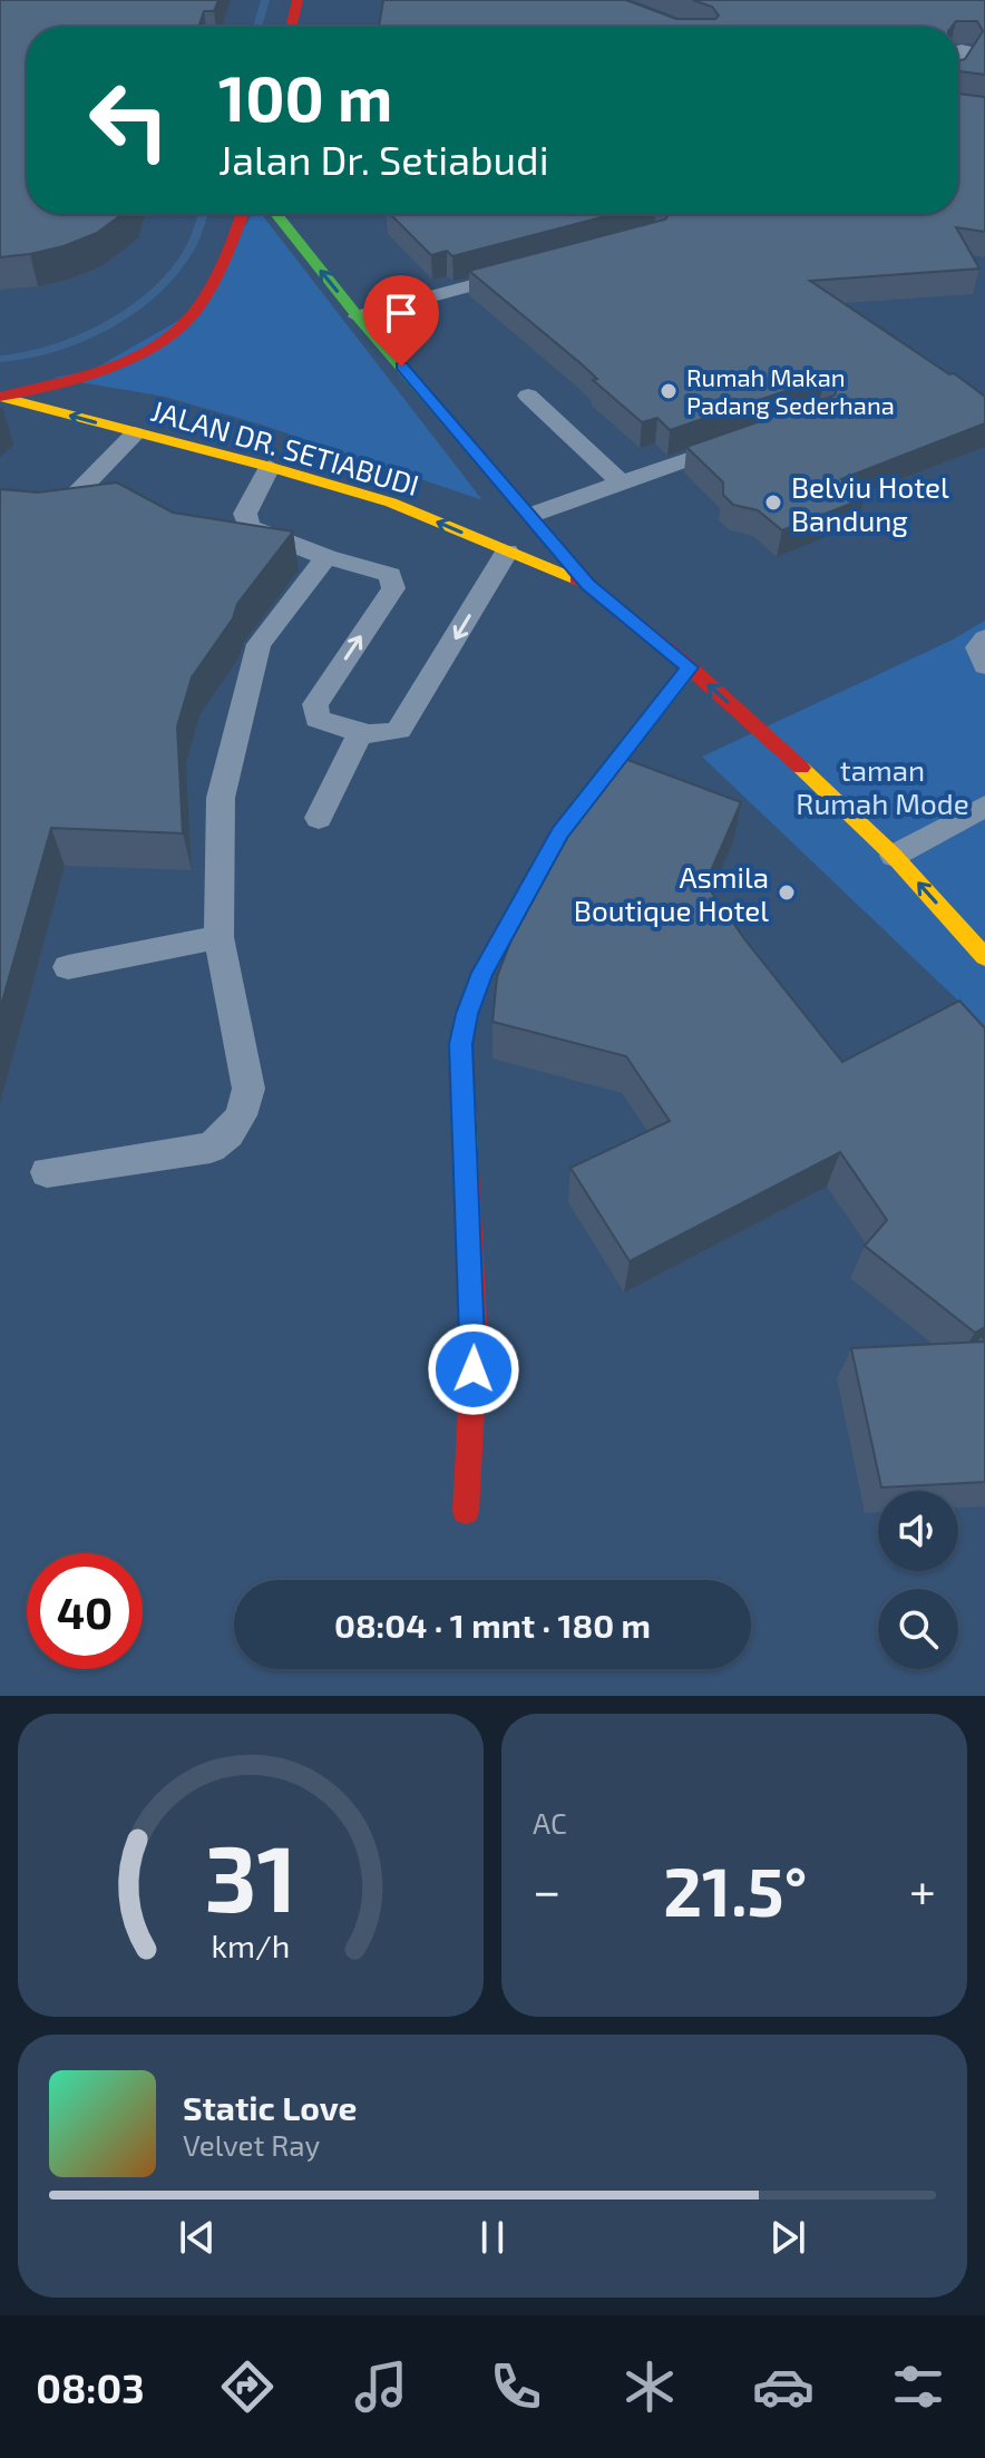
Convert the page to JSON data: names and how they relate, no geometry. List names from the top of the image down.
{
  "streets": {
    "main road": ["JALAN DR. SETIABUDI"]
  },
  "parks": ["taman Rumah Mode"],
  "places": ["Rumah Makan Padang Sederhana", "Belviu Hotel Bandung", "Asmila Boutique Hotel"],
  "page": {
    "turn": ["100 m", "Jalan Dr. Setiabudi"],
    "limit": "40",
    "trip": "08:04 · 1 mnt · 180 m",
    "tile": "AC",
    "heat": ["−", "21.5°", "+"],
    "song": ["Static Love", "Velvet Ray"],
    "tabs": "08:03",
    "gauge": ["31", "km/h"]
  }
}
